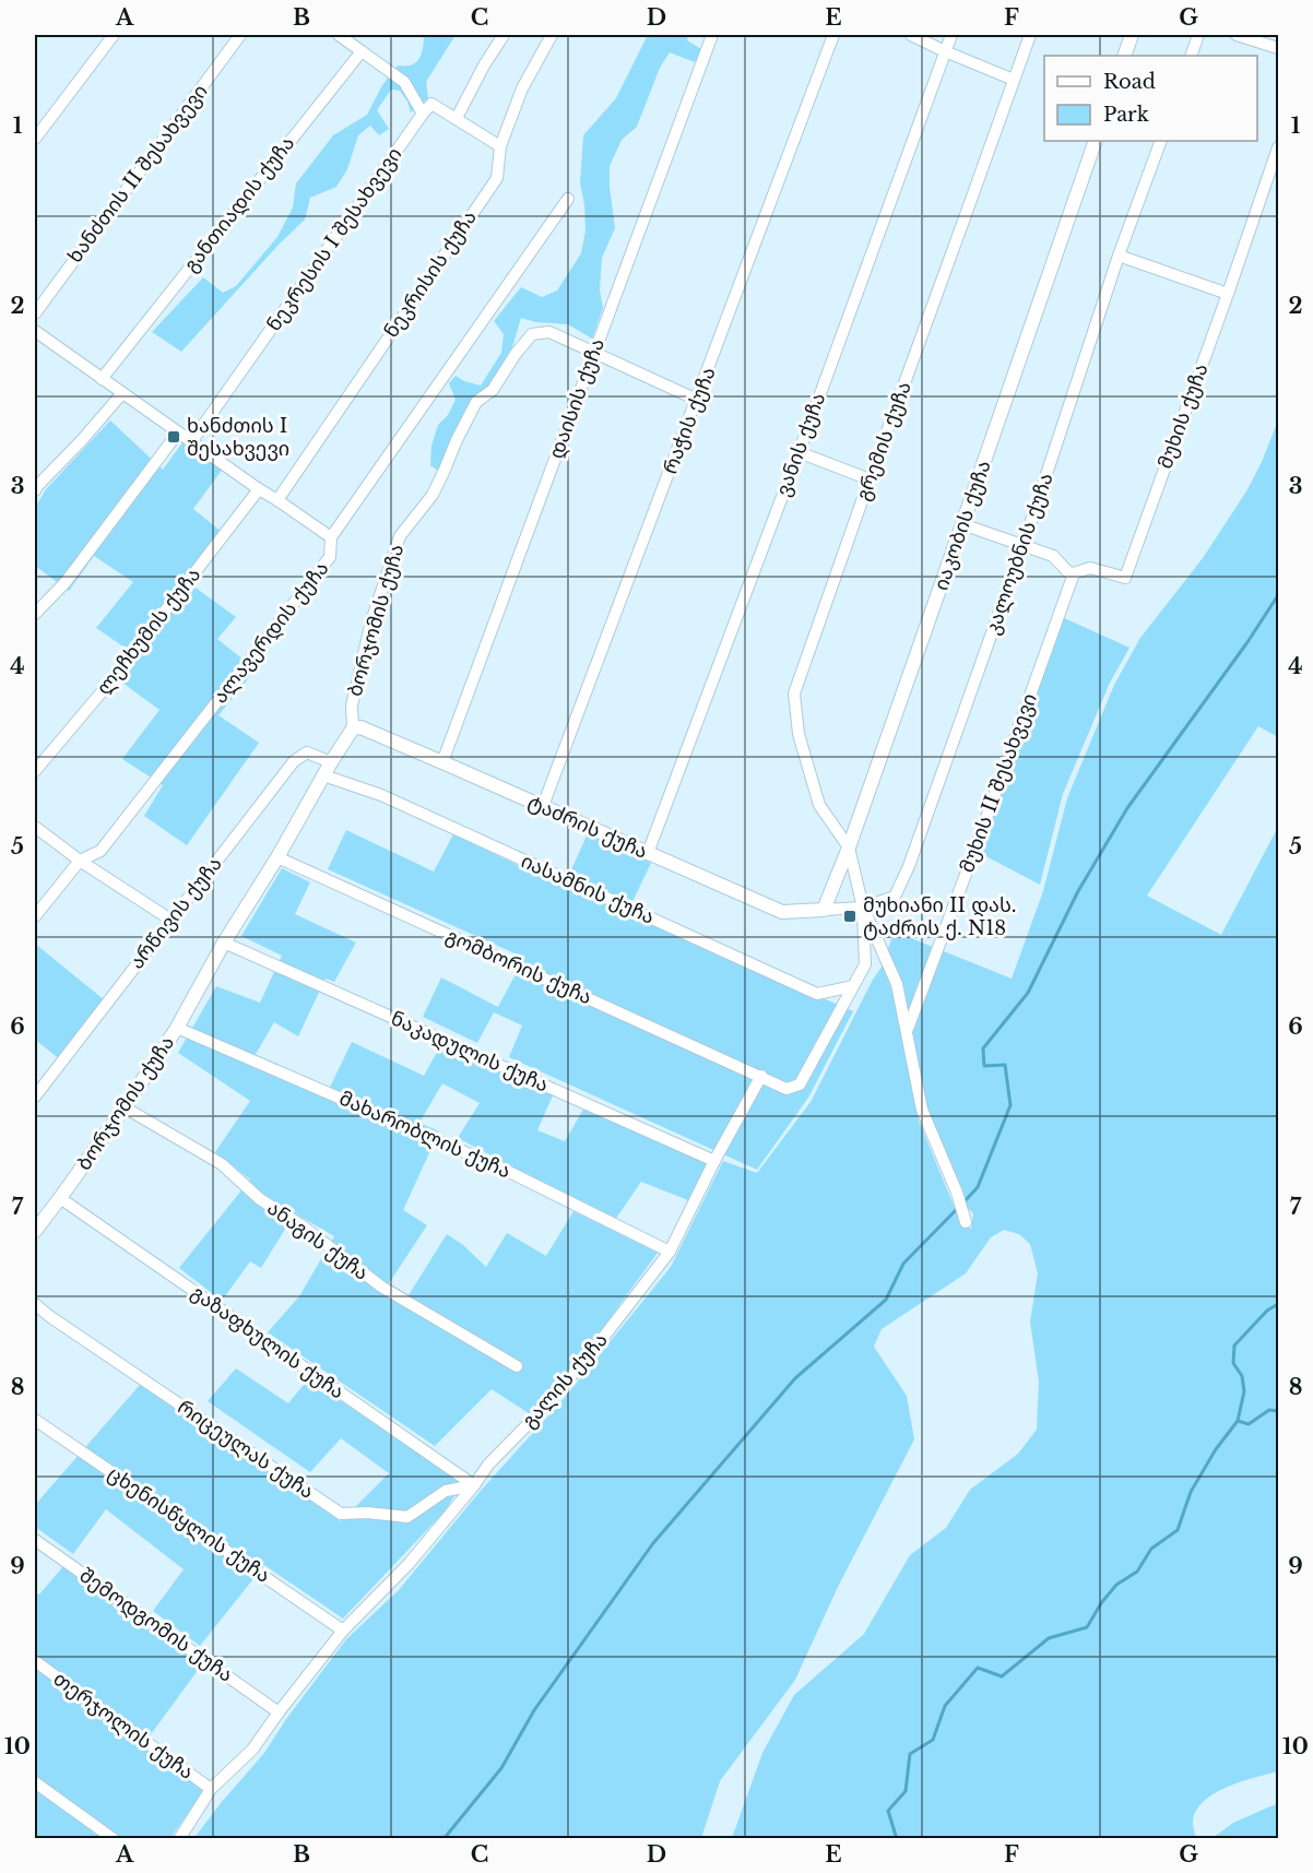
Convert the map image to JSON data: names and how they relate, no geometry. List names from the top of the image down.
{
  "streets": {
    "street": [
      "ხანძთის II შესახვევი",
      "განთიადის ქუჩა",
      "ნეკრესის I შესახვევი",
      "ნეკრისის ქუჩა",
      "დაისის ქუჩა",
      "მუხის ქუჩა",
      "რაჭის ქუჩა",
      "გრემის ქუჩა",
      "ვანის ქუჩა",
      "იაკობის ქუჩა",
      "კალოუბნის ქუჩა",
      "ბორჯომის ქუჩა",
      "ლეჩხუმის ქუჩა",
      "ალავერდის ქუჩა",
      "მუხის II შესახვევი",
      "ტაძრის ქუჩა",
      "იასამნის ქუჩა",
      "არწივის ქუჩა",
      "გომბორის ქუჩა",
      "ნაკადულის ქუჩა",
      "მახარობლის ქუჩა",
      "ანაგის ქუჩა",
      "გაზაფხულის ქუჩა",
      "გალის ქუჩა",
      "რიცეულას ქუჩა",
      "ცხენისწყლის ქუჩა",
      "შემოდგომის ქუჩა",
      "თერჯოლის ქუჩა"
    ]
  },
  "crossings": [
    ["დაისის ქუჩა", "ბორჯომის ქუჩა"],
    ["დაისის ქუჩა", "ტაძრის ქუჩა"],
    ["მუხის ქუჩა", "მუხის II შესახვევი"],
    ["რაჭის ქუჩა", "ბორჯომის ქუჩა"],
    ["რაჭის ქუჩა", "ტაძრის ქუჩა"],
    ["გრემის ქუჩა", "იაკობის ქუჩა"],
    ["ვანის ქუჩა", "ტაძრის ქუჩა"],
    ["იაკობის ქუჩა", "კალოუბნის ქუჩა"],
    ["იაკობის ქუჩა", "ტაძრის ქუჩა"],
    ["კალოუბნის ქუჩა", "ტაძრის ქუჩა"],
    ["ბორჯომის ქუჩა", "ტაძრის ქუჩა"],
    ["ბორჯომის ქუჩა", "იასამნის ქუჩა"],
    ["ბორჯომის ქუჩა", "არწივის ქუჩა"],
    ["ბორჯომის ქუჩა", "გომბორის ქუჩა"],
    ["ბორჯომის ქუჩა", "ნაკადულის ქუჩა"],
    ["ბორჯომის ქუჩა", "მახარობლის ქუჩა"],
    ["ბორჯომის ქუჩა", "ანაგის ქუჩა"],
    ["ბორჯომის ქუჩა", "გაზაფხულის ქუჩა"],
    ["გომბორის ქუჩა", "გალის ქუჩა"],
    ["ნაკადულის ქუჩა", "გალის ქუჩა"],
    ["მახარობლის ქუჩა", "გალის ქუჩა"],
    ["გაზაფხულის ქუჩა", "გალის ქუჩა"],
    ["გაზაფხულის ქუჩა", "რიცეულას ქუჩა"],
    ["გალის ქუჩა", "რიცეულას ქუჩა"],
    ["გალის ქუჩა", "ცხენისწყლის ქუჩა"],
    ["გალის ქუჩა", "შემოდგომის ქუჩა"],
    ["გალის ქუჩა", "თერჯოლის ქუჩა"]
  ],
  "places": {
    "transit": ["ხანძთის I შესახვევი", "მუხიანი II დას. ტაძრის ქ. N18"]
  },
  "legend": ["Road", "Park"],
  "grid": {
    "columns": [
      "A",
      "B",
      "C",
      "D",
      "E",
      "F",
      "G"
    ],
    "rows": [
      "1",
      "2",
      "3",
      "4",
      "5",
      "6",
      "7",
      "8",
      "9",
      "10"
    ]
  }
}
